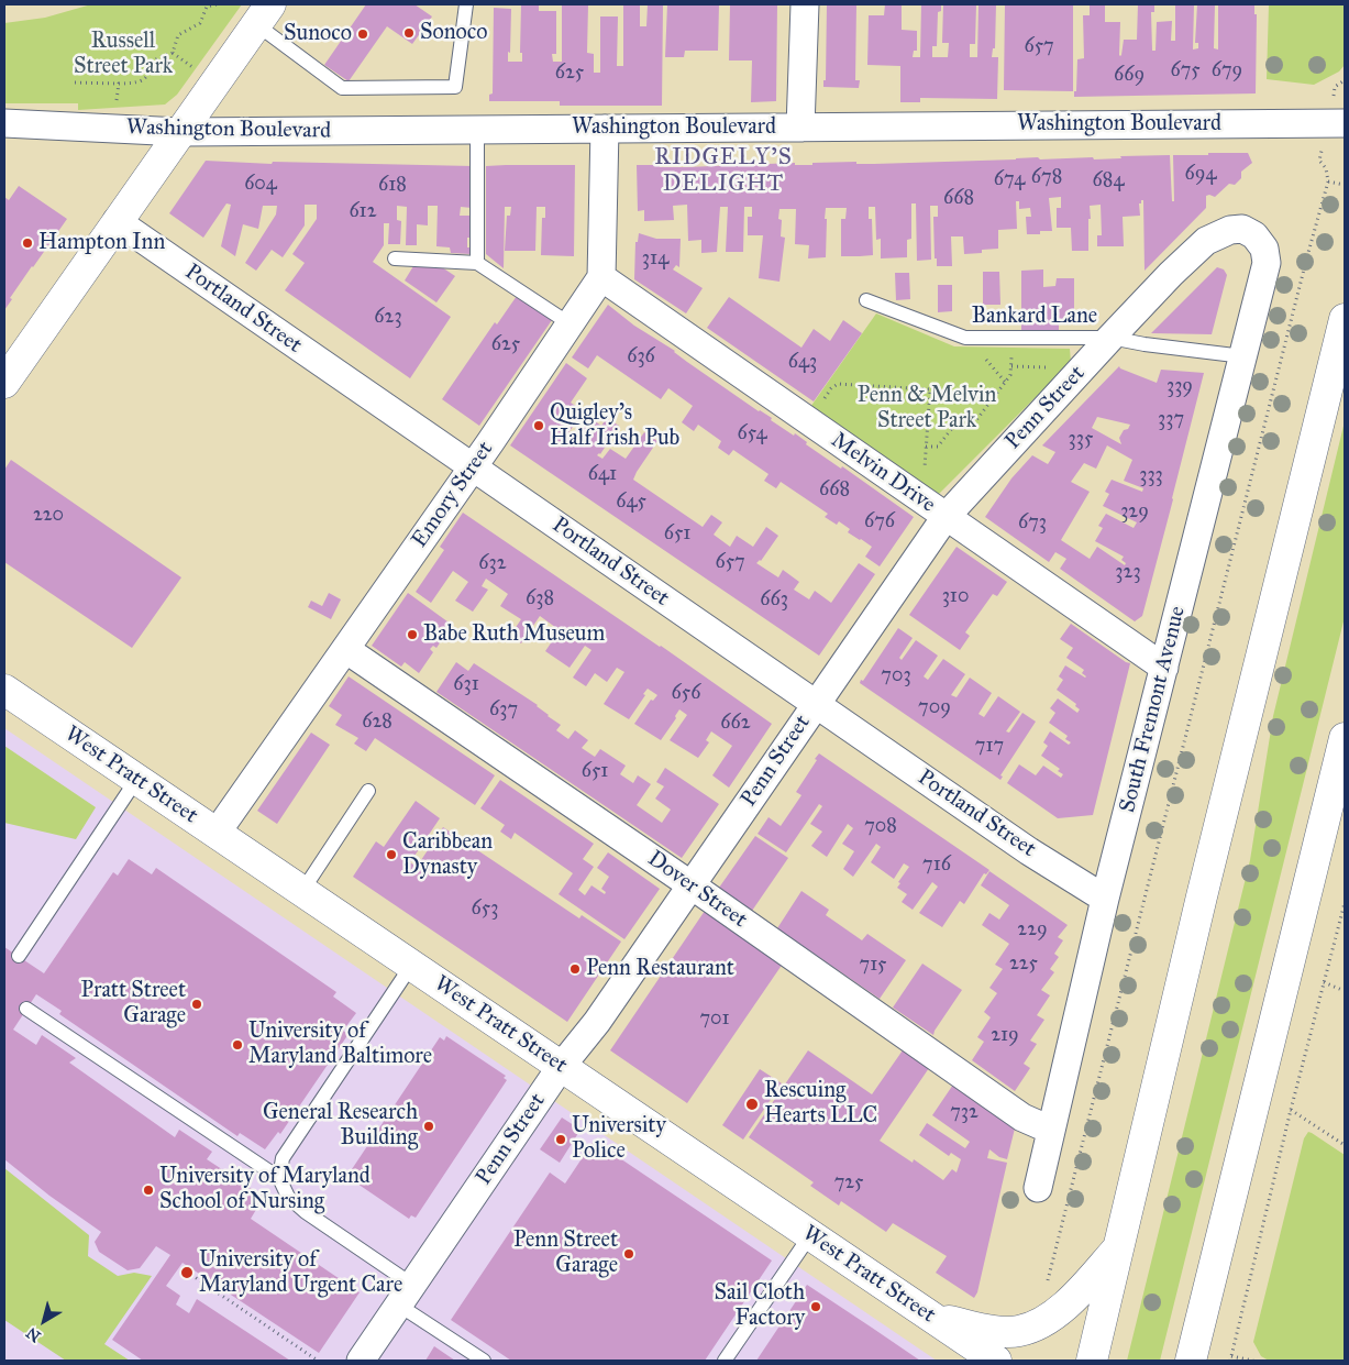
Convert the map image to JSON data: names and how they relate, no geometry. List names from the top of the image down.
{
  "streets": {
    "main road": ["West Pratt Street"],
    "street": [
      "Washington Boulevard",
      "Portland Street",
      "Penn Street",
      "Melvin Drive",
      "Emory Street",
      "South Fremont Avenue",
      "Dover Street"
    ],
    "lane": ["Bankard Lane"]
  },
  "crossings": [
    ["Portland Street", "Penn Street"],
    ["Portland Street", "Emory Street"],
    ["Portland Street", "South Fremont Avenue"],
    ["Bankard Lane", "Penn Street"],
    ["Bankard Lane", "South Fremont Avenue"],
    ["Penn Street", "Melvin Drive"],
    ["Penn Street", "South Fremont Avenue"],
    ["Penn Street", "West Pratt Street"],
    ["Penn Street", "Dover Street"],
    ["Melvin Drive", "Emory Street"],
    ["Melvin Drive", "South Fremont Avenue"],
    ["Emory Street", "West Pratt Street"],
    ["Emory Street", "Dover Street"],
    ["South Fremont Avenue", "Dover Street"]
  ],
  "districts": ["RIDGELY'S DELIGHT"],
  "parks": ["Russell Street Park", "Penn & Melvin Street Park"],
  "places": [
    "Sonoco",
    "Sunoco",
    "Hampton Inn",
    "Quigley's Half Irish Pub",
    "Babe Ruth Museum",
    "Caribbean Dynasty",
    "Penn Restaurant",
    "Pratt Street Garage",
    "University of Maryland Baltimore",
    "Rescuing Hearts LLC",
    "General Research Building",
    "University Police",
    "University of Maryland School of Nursing",
    "Penn Street Garage",
    "University of Maryland Urgent Care",
    "Sail Cloth Factory"
  ],
  "house_numbers": [
    "657",
    "675",
    "679",
    "625",
    "669",
    "694",
    "678",
    "674",
    "684",
    "604",
    "618",
    "668",
    "612",
    "314",
    "623",
    "625",
    "636",
    "643",
    "339",
    "337",
    "654",
    "335",
    "641",
    "333",
    "668",
    "645",
    "329",
    "220",
    "676",
    "673",
    "651",
    "657",
    "632",
    "323",
    "310",
    "638",
    "663",
    "703",
    "631",
    "656",
    "709",
    "637",
    "628",
    "662",
    "717",
    "651",
    "708",
    "716",
    "653",
    "229",
    "225",
    "715",
    "701",
    "219",
    "732",
    "725"
  ],
  "north": "bottom left"
}
